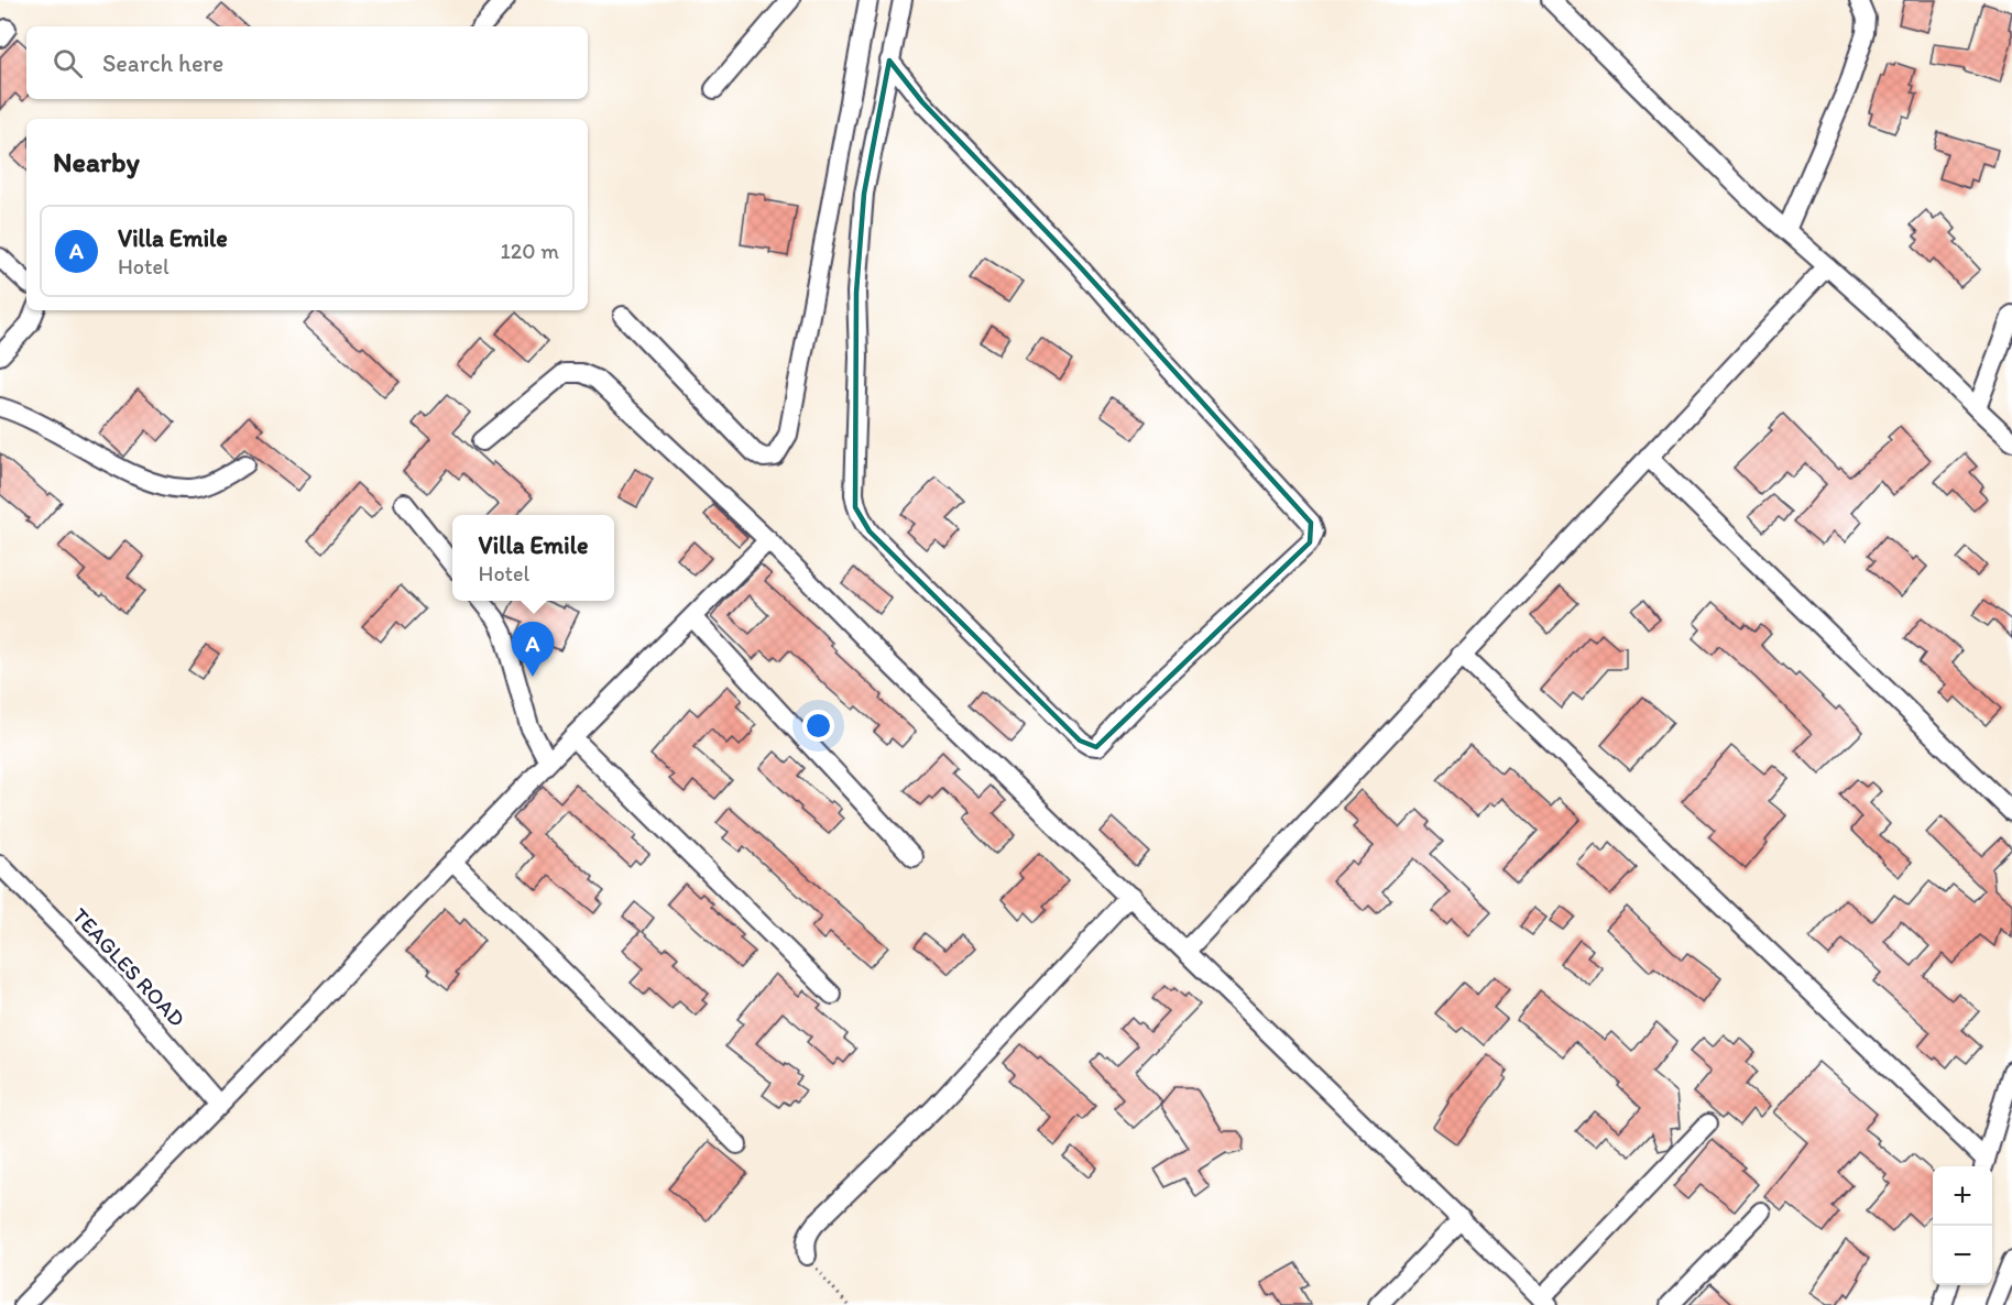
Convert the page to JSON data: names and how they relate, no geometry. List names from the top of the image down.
{
  "streets": {
    "street": ["TEAGLES ROAD"]
  },
  "page": {
    "search": "Search here",
    "heading": "Nearby",
    "list": [
      {
        "mark": "A",
        "name": "Villa Emile",
        "note": "Hotel",
        "value": "120 m"
      }
    ],
    "popup": ["Villa Emile", "Hotel"],
    "pins": "A",
    "map_buttons": ["+", "−"]
  }
}
